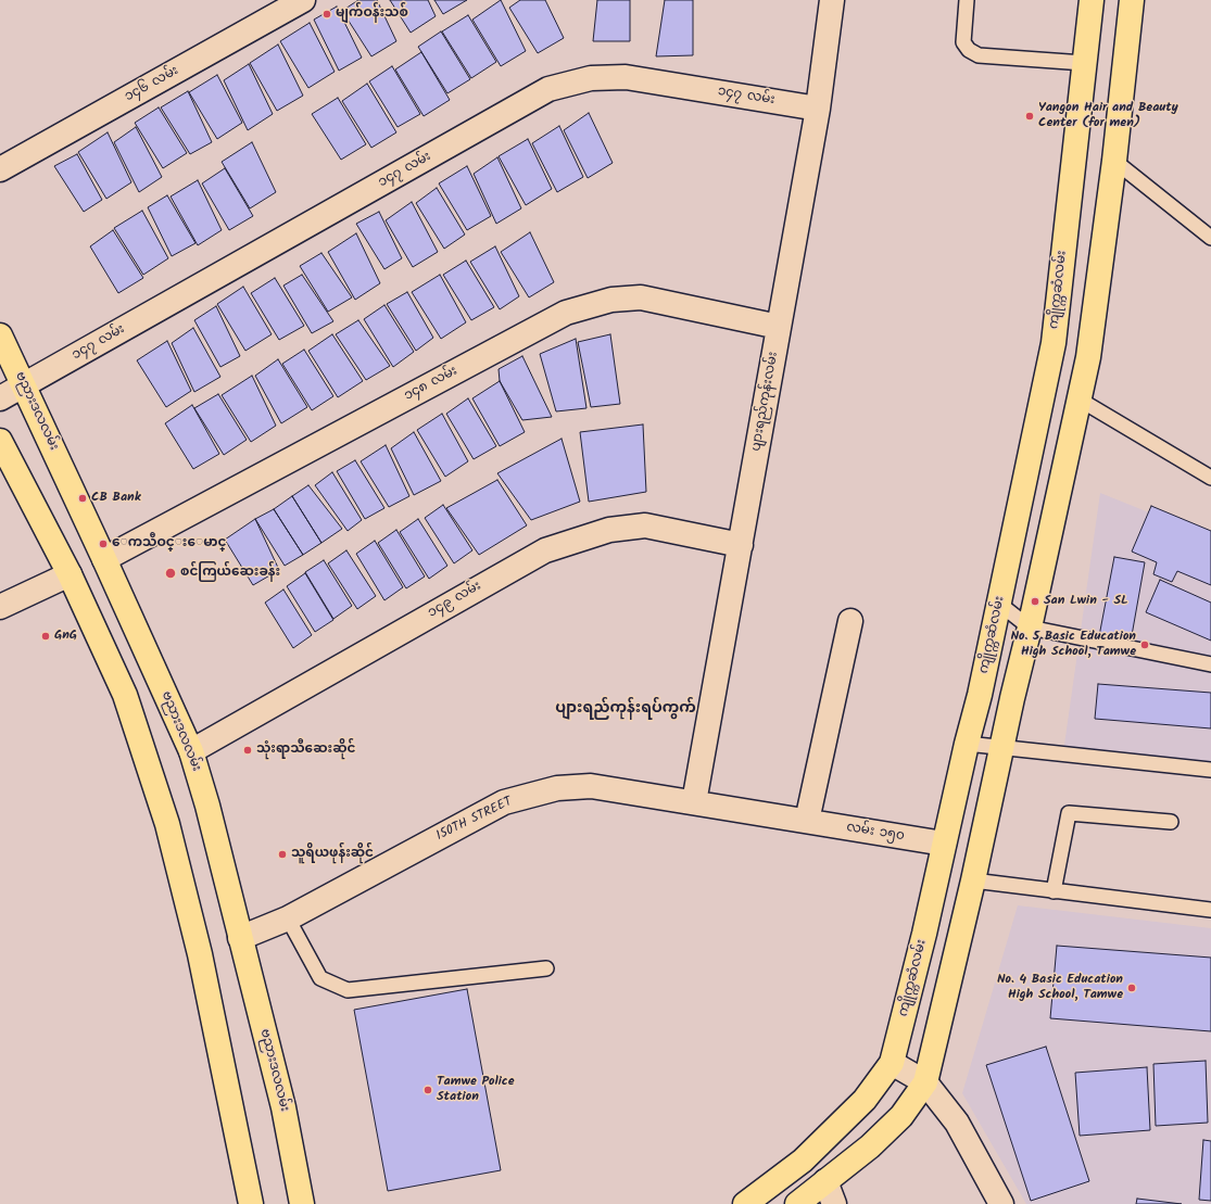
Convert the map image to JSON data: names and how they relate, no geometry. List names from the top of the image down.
{
  "streets": {
    "main road": ["ကျိုက္ကဆံလမ်း", "ဗညားဒလလမ်း"],
    "street": [
      "၁၄၆ လမ်း",
      "၁၄၇ လမ်း",
      "၁၄၈ လမ်း",
      "ပျားရည်ကုန်းလမ်း",
      "၁၄၉ လမ်း",
      "150TH STREET",
      "လမ်း ၁၅၀"
    ]
  },
  "crossings": [
    ["၁၄၇ လမ်း", "ပျားရည်ကုန်းလမ်း"],
    ["၁၄၇ လမ်း", "ဗညားဒလလမ်း"],
    ["ကျိုက္ကဆံလမ်း", "လမ်း ၁၅၀"],
    ["၁၄၈ လမ်း", "ပျားရည်ကုန်းလမ်း"],
    ["၁၄၈ လမ်း", "ဗညားဒလလမ်း"],
    ["ပျားရည်ကုန်းလမ်း", "၁၄၉ လမ်း"],
    ["ပျားရည်ကုန်းလမ်း", "150TH STREET"],
    ["ဗညားဒလလမ်း", "၁၄၉ လမ်း"],
    ["ဗညားဒလလမ်း", "150TH STREET"],
    ["150TH STREET", "လမ်း ၁၅၀"]
  ],
  "districts": ["ပျားရည်ကုန်းရပ်ကွက်"],
  "places": [
    "မျက်ဝန်းသစ်",
    "Yangon Hair and Beauty Center (for men)",
    "CB Bank",
    "ေကသီဝင္းေမာင္",
    "စင်ကြယ်ဆေးခန်း",
    "San Lwin - SL",
    "GnG",
    "No. 5 Basic Education High School, Tamwe",
    "သုံးရာသီဆေးဆိုင်",
    "သူရိယဖုန်းဆိုင်",
    "No. 4 Basic Education High School, Tamwe",
    "Tamwe Police Station"
  ]
}
